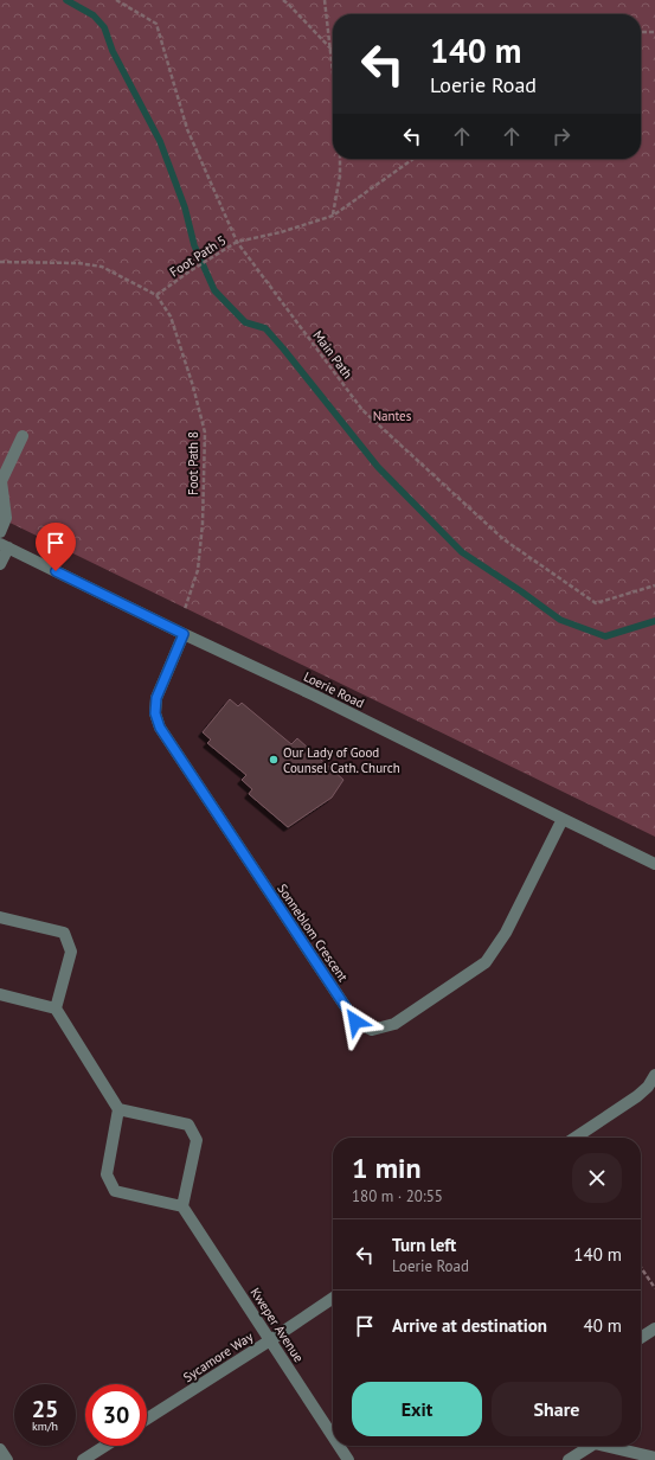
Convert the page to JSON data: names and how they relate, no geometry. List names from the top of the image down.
{
  "streets": {
    "street": [
      "Loerie Road",
      "Sonneblom Crescent",
      "Kweper Avenue",
      "Sycamore Way"
    ],
    "path": ["Foot Path 5", "Main Path", "Foot Path 8"]
  },
  "crossings": [
    ["Foot Path 5", "Main Path"],
    ["Foot Path 5", "Foot Path 8"],
    ["Loerie Road", "Sonneblom Crescent"],
    ["Kweper Avenue", "Sycamore Way"]
  ],
  "parks": ["Nantes"],
  "places": ["Our Lady of Good Counsel Cath. Church"],
  "page": {
    "turn": ["140 m", "Loerie Road"],
    "heading": ["1 min", "180 m · 20:55"],
    "list": [
      {
        "name": "Turn left",
        "note": "Loerie Road",
        "value": "140 m"
      },
      {
        "name": "Arrive at destination",
        "value": "40 m"
      }
    ],
    "buttons": ["Exit", "Share"],
    "speed": "25 km/h",
    "limit": "30"
  }
}
